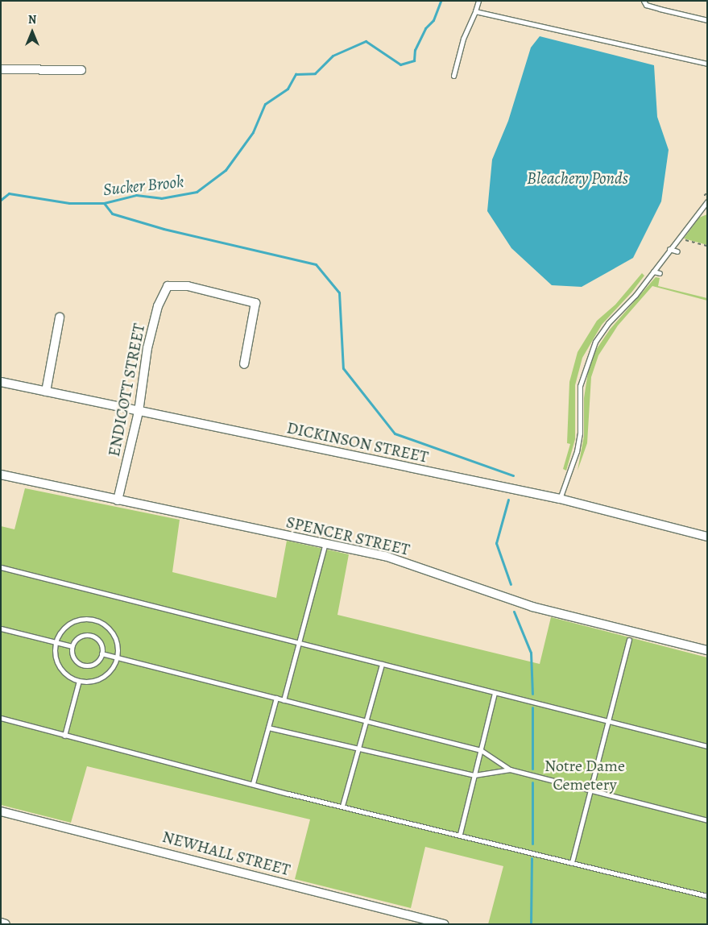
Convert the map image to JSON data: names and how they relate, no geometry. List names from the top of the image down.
{
  "streets": {
    "street": [
      "ENDICOTT STREET",
      "DICKINSON STREET",
      "SPENCER STREET",
      "NEWHALL STREET"
    ]
  },
  "crossings": [
    ["ENDICOTT STREET", "DICKINSON STREET"],
    ["ENDICOTT STREET", "SPENCER STREET"]
  ],
  "water": ["Bleachery Ponds", "Sucker Brook"],
  "parks": ["Notre Dame Cemetery"],
  "north": "top"
}
